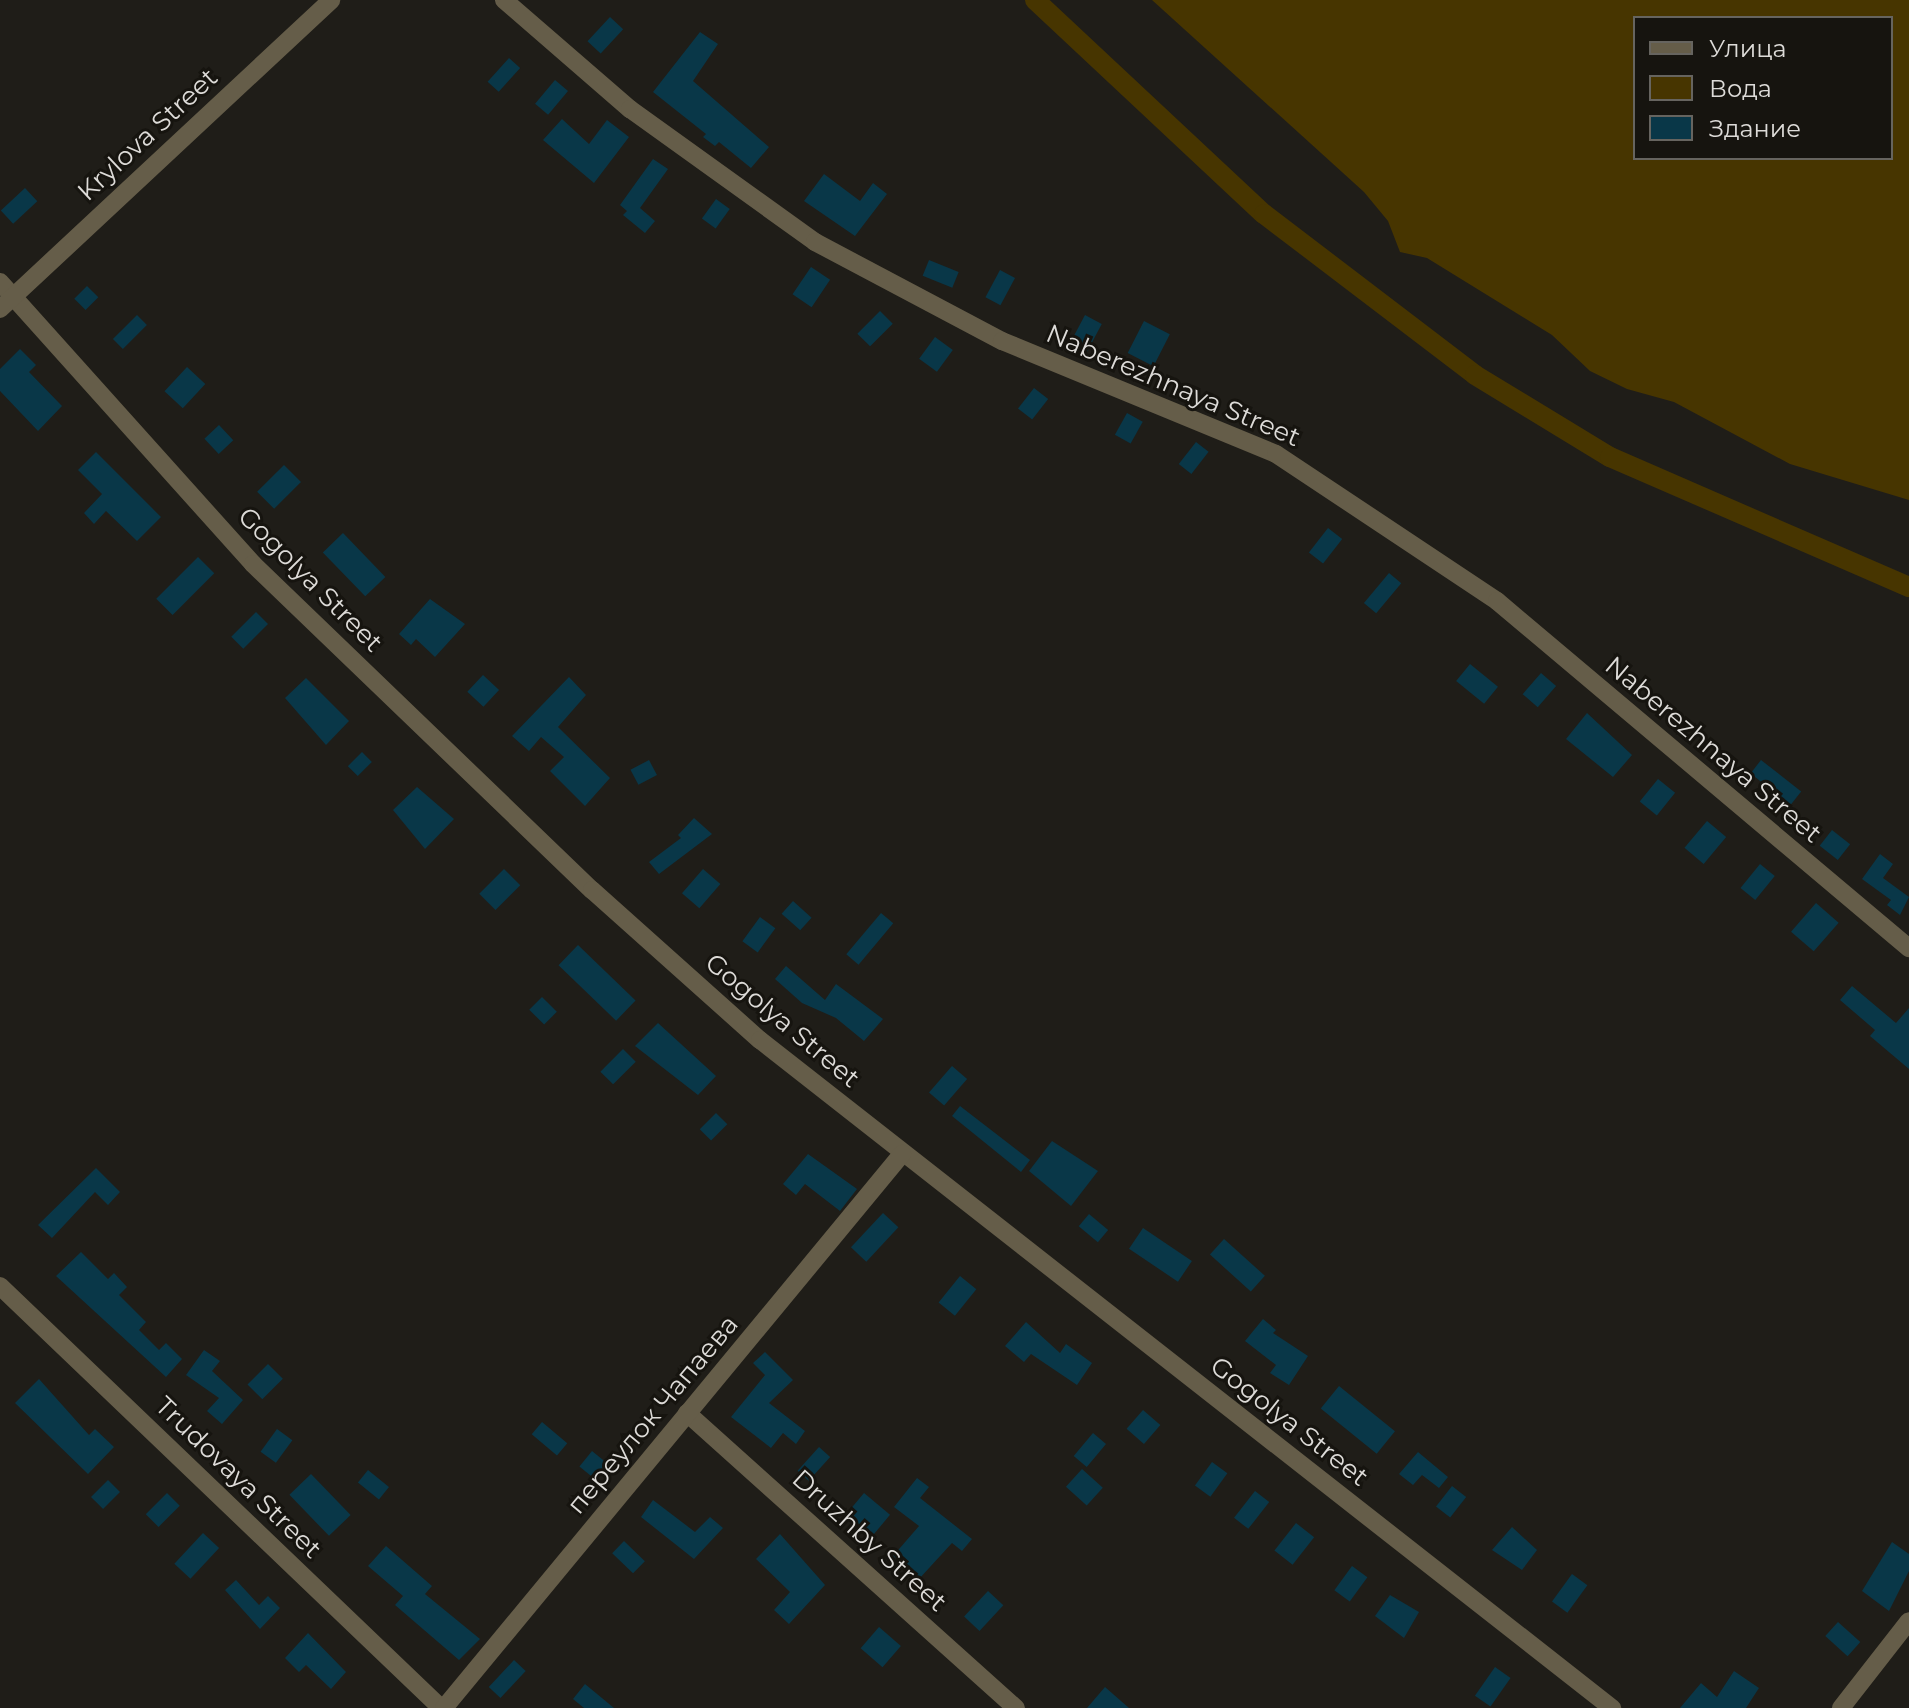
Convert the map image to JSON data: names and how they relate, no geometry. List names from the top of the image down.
{
  "streets": {
    "street": [
      "Krylova Street",
      "Naberezhnaya Street",
      "Gogolya Street",
      "переулок Чапаева",
      "Trudovaya Street",
      "Druzhby Street"
    ]
  },
  "crossings": [
    ["Krylova Street", "Gogolya Street"],
    ["Gogolya Street", "переулок Чапаева"],
    ["переулок Чапаева", "Trudovaya Street"],
    ["переулок Чапаева", "Druzhby Street"]
  ],
  "legend": ["Улица", "Вода", "Здание"]
}
